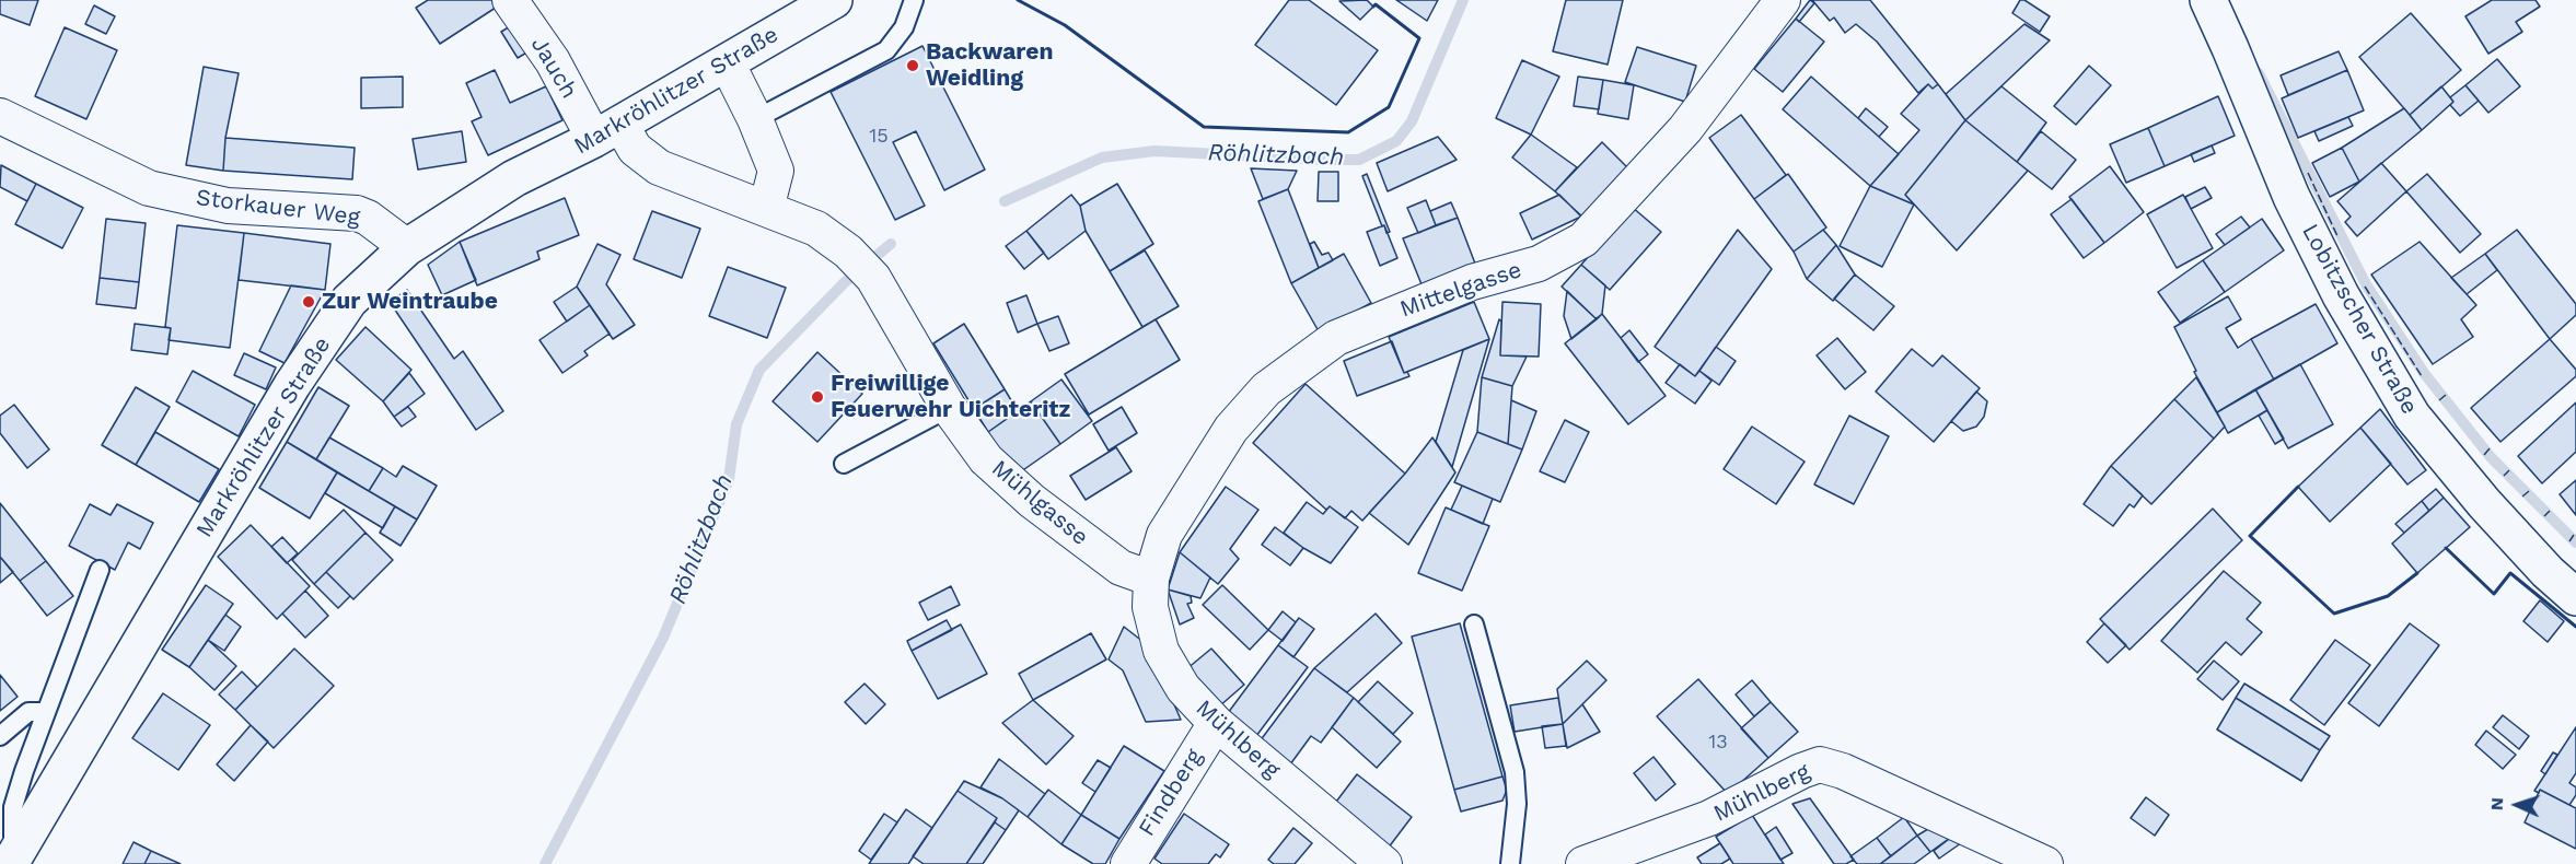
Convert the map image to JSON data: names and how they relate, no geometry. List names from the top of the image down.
{
  "streets": {
    "main road": ["Markröhlitzer Straße", "Lobitzscher Straße"],
    "street": [
      "Jauch",
      "Storkauer Weg",
      "Mittelgasse",
      "Mühlgasse",
      "Mühlberg",
      "Findberg"
    ]
  },
  "crossings": [
    ["Jauch", "Markröhlitzer Straße"],
    ["Jauch", "Mühlgasse"],
    ["Markröhlitzer Straße", "Storkauer Weg"],
    ["Markröhlitzer Straße", "Mühlgasse"],
    ["Mittelgasse", "Mühlgasse"],
    ["Mittelgasse", "Mühlberg"],
    ["Mühlgasse", "Mühlberg"],
    ["Mühlberg", "Findberg"]
  ],
  "water": ["Röhlitzbach"],
  "places": ["Backwaren Weidling", "Zur Weintraube", "Freiwillige Feuerwehr Uichteritz"],
  "house_numbers": ["15", "13"],
  "north": "left"
}
